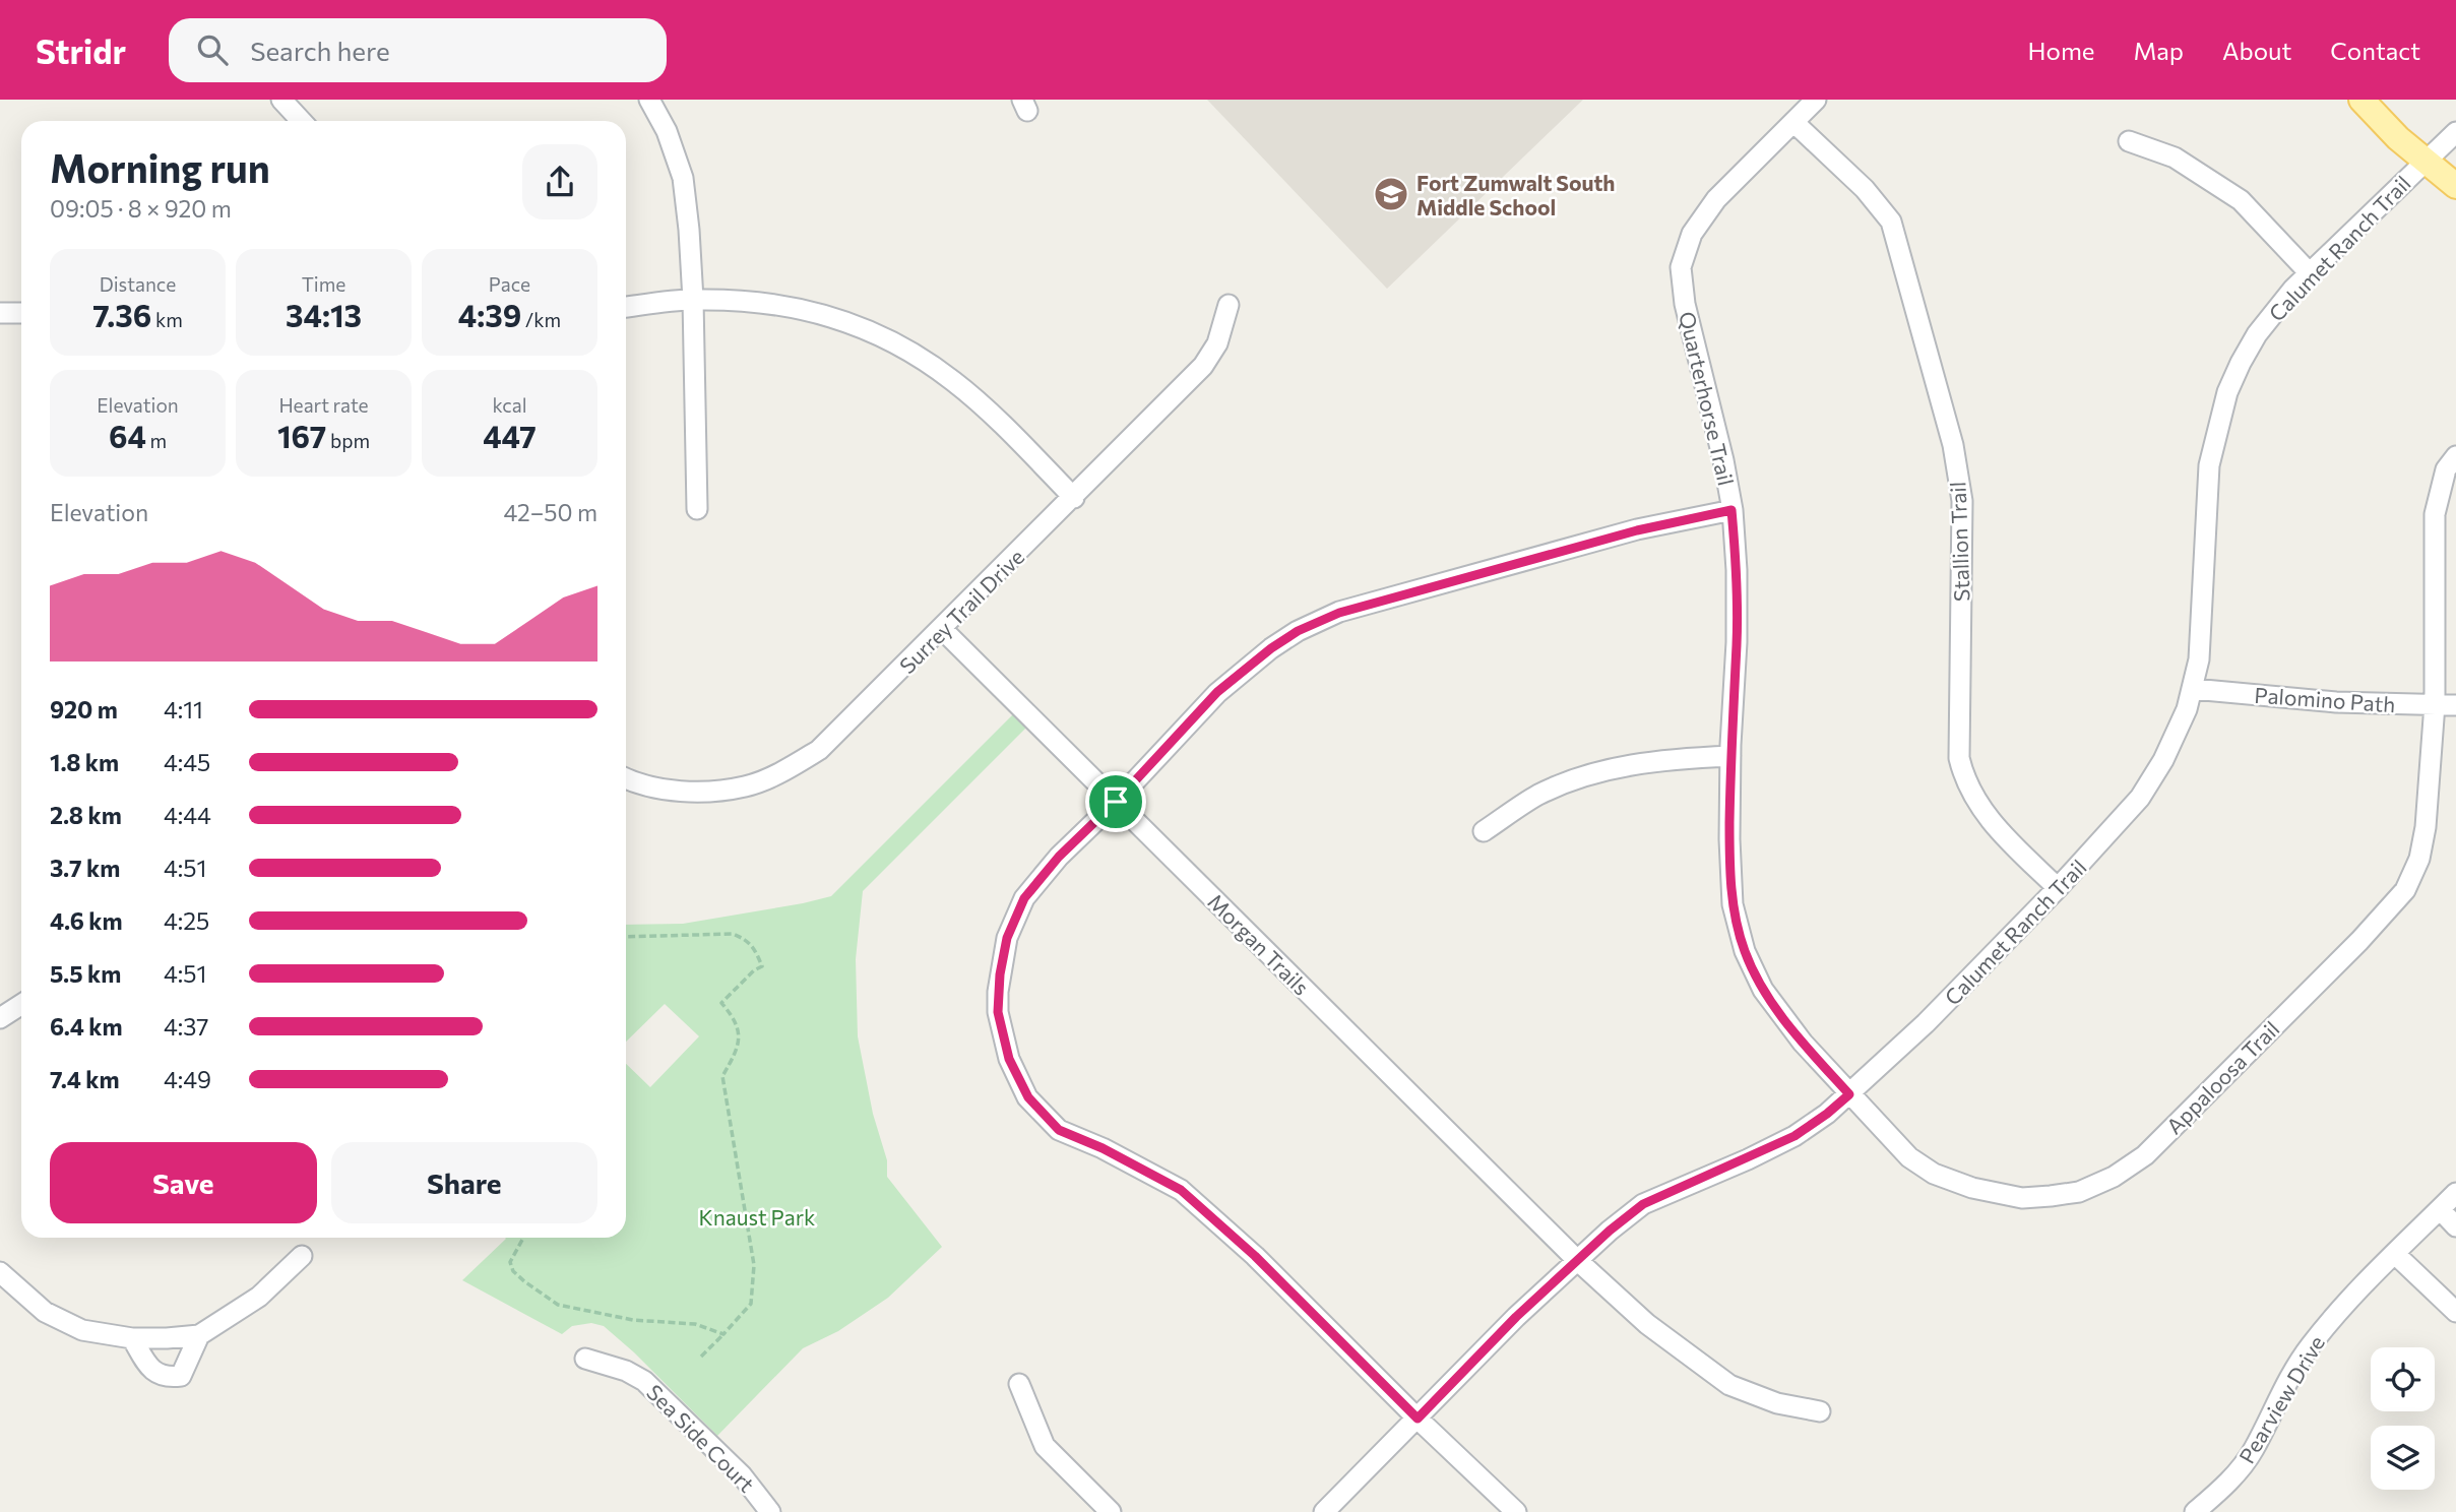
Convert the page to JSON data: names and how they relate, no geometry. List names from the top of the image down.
{
  "streets": {
    "street": [
      "Calumet Ranch Trail",
      "Quarterhorse Trail",
      "Stallion Trail",
      "Surrey Trail Drive",
      "Palomino Path",
      "Morgan Trails",
      "Appaloosa Trail",
      "Pearview Drive",
      "Sea Side Court"
    ]
  },
  "crossings": [
    ["Calumet Ranch Trail", "Quarterhorse Trail"],
    ["Calumet Ranch Trail", "Stallion Trail"],
    ["Calumet Ranch Trail", "Palomino Path"],
    ["Calumet Ranch Trail", "Morgan Trails"],
    ["Calumet Ranch Trail", "Appaloosa Trail"],
    ["Quarterhorse Trail", "Stallion Trail"],
    ["Quarterhorse Trail", "Appaloosa Trail"],
    ["Surrey Trail Drive", "Morgan Trails"],
    ["Palomino Path", "Appaloosa Trail"]
  ],
  "parks": ["Knaust Park"],
  "places": {
    "school or university": ["Fort Zumwalt South Middle School"]
  },
  "page": {
    "header": "Stridr",
    "search": "Search here",
    "nav": [
      "Home",
      "Map",
      "About",
      "Contact"
    ],
    "heading": ["Morning run", "09:05 · 8 × 920 m"],
    "stats": [
      ["Distance", "7.36 km"],
      ["Time", "34:13"],
      ["Pace", "4:39 /km"],
      ["Elevation", "64 m"],
      ["Heart rate", "167 bpm"],
      ["kcal", "447"]
    ],
    "chart": ["Elevation", "42–50 m"],
    "list": [
      {
        "name": "920 m",
        "note": "4:11"
      },
      {
        "name": "1.8 km",
        "note": "4:45"
      },
      {
        "name": "2.8 km",
        "note": "4:44"
      },
      {
        "name": "3.7 km",
        "note": "4:51"
      },
      {
        "name": "4.6 km",
        "note": "4:25"
      },
      {
        "name": "5.5 km",
        "note": "4:51"
      },
      {
        "name": "6.4 km",
        "note": "4:37"
      },
      {
        "name": "7.4 km",
        "note": "4:49"
      }
    ],
    "buttons": ["Save", "Share"]
  }
}
